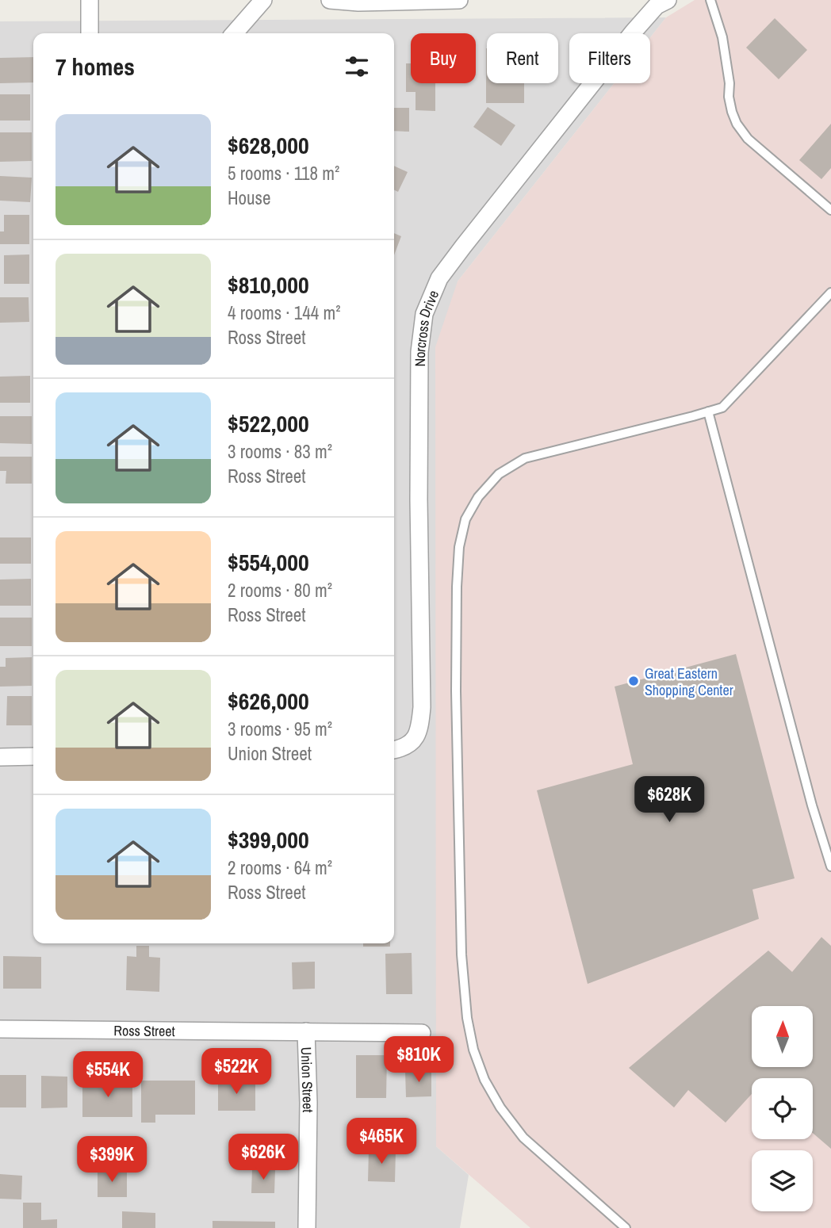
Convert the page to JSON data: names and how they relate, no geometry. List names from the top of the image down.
{
  "streets": {
    "street": ["Norcross Drive", "Ross Street", "Union Street"]
  },
  "crossings": [
    ["Ross Street", "Union Street"]
  ],
  "places": ["Great Eastern Shopping Center"],
  "north": "top",
  "page": {
    "chip": ["Buy", "Rent", "Filters"],
    "heading": "7 homes",
    "list": [
      {
        "name": "$628,000",
        "note": "5 rooms · 118 m² · House"
      },
      {
        "name": "$810,000",
        "note": "4 rooms · 144 m² · Ross Street"
      },
      {
        "name": "$522,000",
        "note": "3 rooms · 83 m² · Ross Street"
      },
      {
        "name": "$554,000",
        "note": "2 rooms · 80 m² · Ross Street"
      },
      {
        "name": "$626,000",
        "note": "3 rooms · 95 m² · Union Street"
      },
      {
        "name": "$399,000",
        "note": "2 rooms · 64 m² · Ross Street"
      }
    ],
    "price": [
      "$628K",
      "$810K",
      "$522K",
      "$554K",
      "$465K",
      "$626K",
      "$399K"
    ]
  }
}
